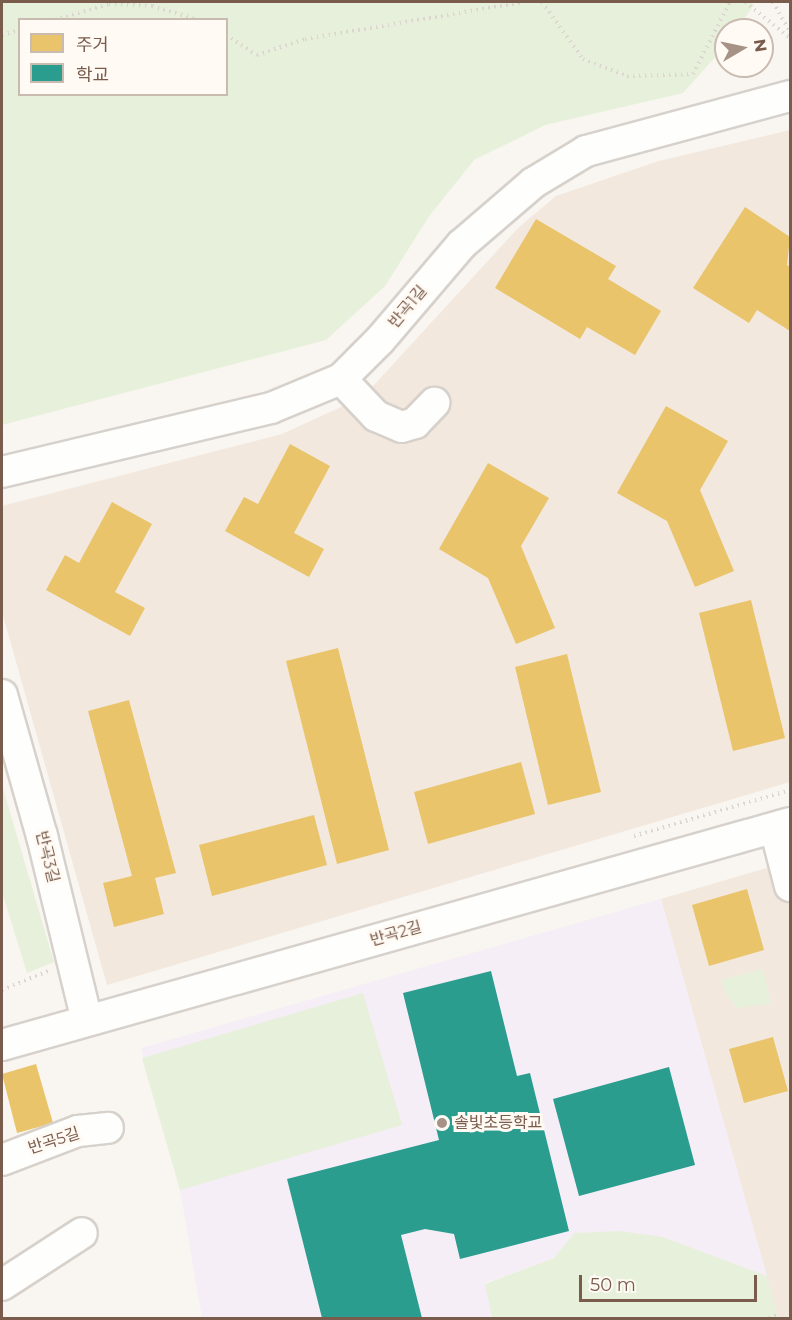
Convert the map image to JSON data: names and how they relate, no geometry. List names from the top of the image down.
{
  "streets": {
    "street": [
      "반곡1길",
      "반곡3길",
      "반곡2길",
      "반곡5길"
    ]
  },
  "crossings": [
    ["반곡3길", "반곡2길"]
  ],
  "places": ["솔빛초등학교"],
  "legend": ["주거", "학교"],
  "scale_bar": "50 m",
  "north": "right"
}
